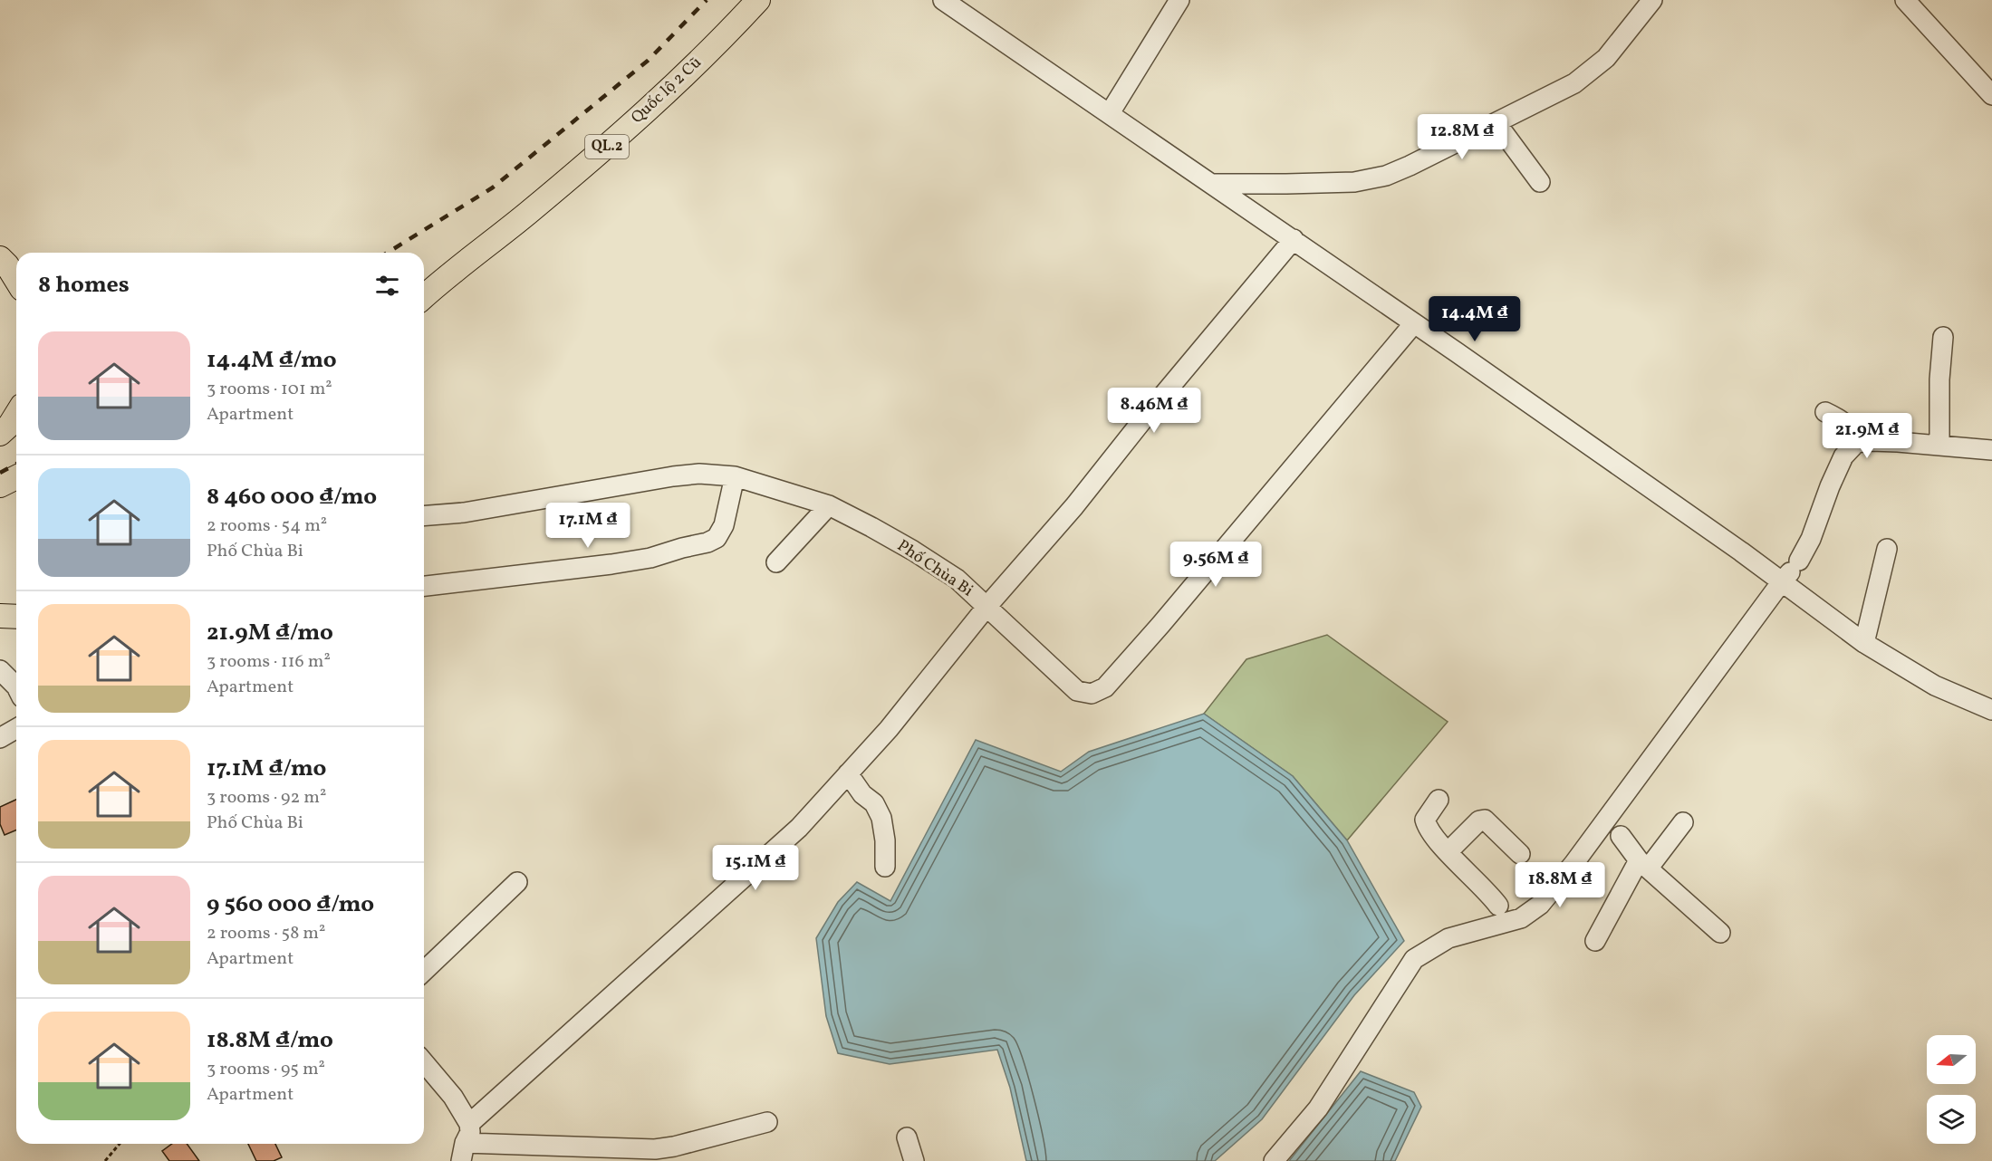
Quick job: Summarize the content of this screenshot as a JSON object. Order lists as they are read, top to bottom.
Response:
{
  "streets": {
    "main road": ["Quốc lộ 2 Cũ", "QL.2"],
    "street": ["Phố Chùa Bi"]
  },
  "north": "left",
  "page": {
    "price": [
      "12.8M ₫",
      "14.4M ₫",
      "8.46M ₫",
      "21.9M ₫",
      "17.1M ₫",
      "9.56M ₫",
      "15.1M ₫",
      "18.8M ₫"
    ],
    "heading": "8 homes",
    "list": [
      {
        "name": "14.4M ₫/mo",
        "note": "3 rooms · 101 m² · Apartment"
      },
      {
        "name": "8 460 000 ₫/mo",
        "note": "2 rooms · 54 m² · Phố Chùa Bi"
      },
      {
        "name": "21.9M ₫/mo",
        "note": "3 rooms · 116 m² · Apartment"
      },
      {
        "name": "17.1M ₫/mo",
        "note": "3 rooms · 92 m² · Phố Chùa Bi"
      },
      {
        "name": "9 560 000 ₫/mo",
        "note": "2 rooms · 58 m² · Apartment"
      },
      {
        "name": "18.8M ₫/mo",
        "note": "3 rooms · 95 m² · Apartment"
      }
    ]
  }
}
